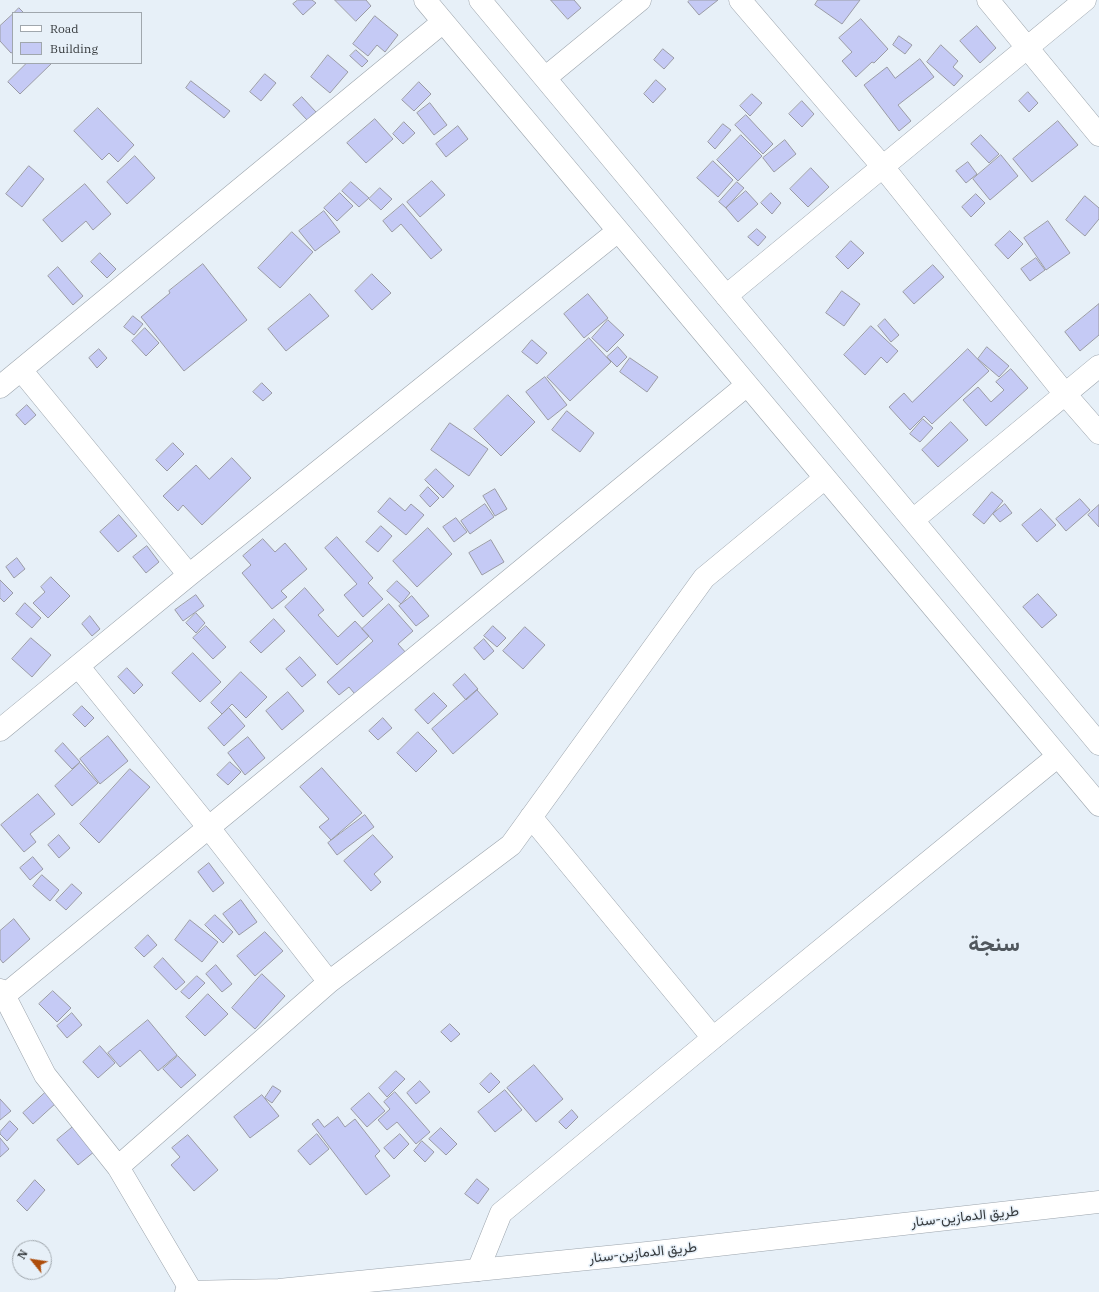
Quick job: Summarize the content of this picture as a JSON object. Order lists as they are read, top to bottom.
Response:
{
  "streets": {
    "main road": ["طريق الدمازين-سنار"]
  },
  "districts": ["سنجة"],
  "legend": ["Road", "Building"],
  "north": "top left"
}
